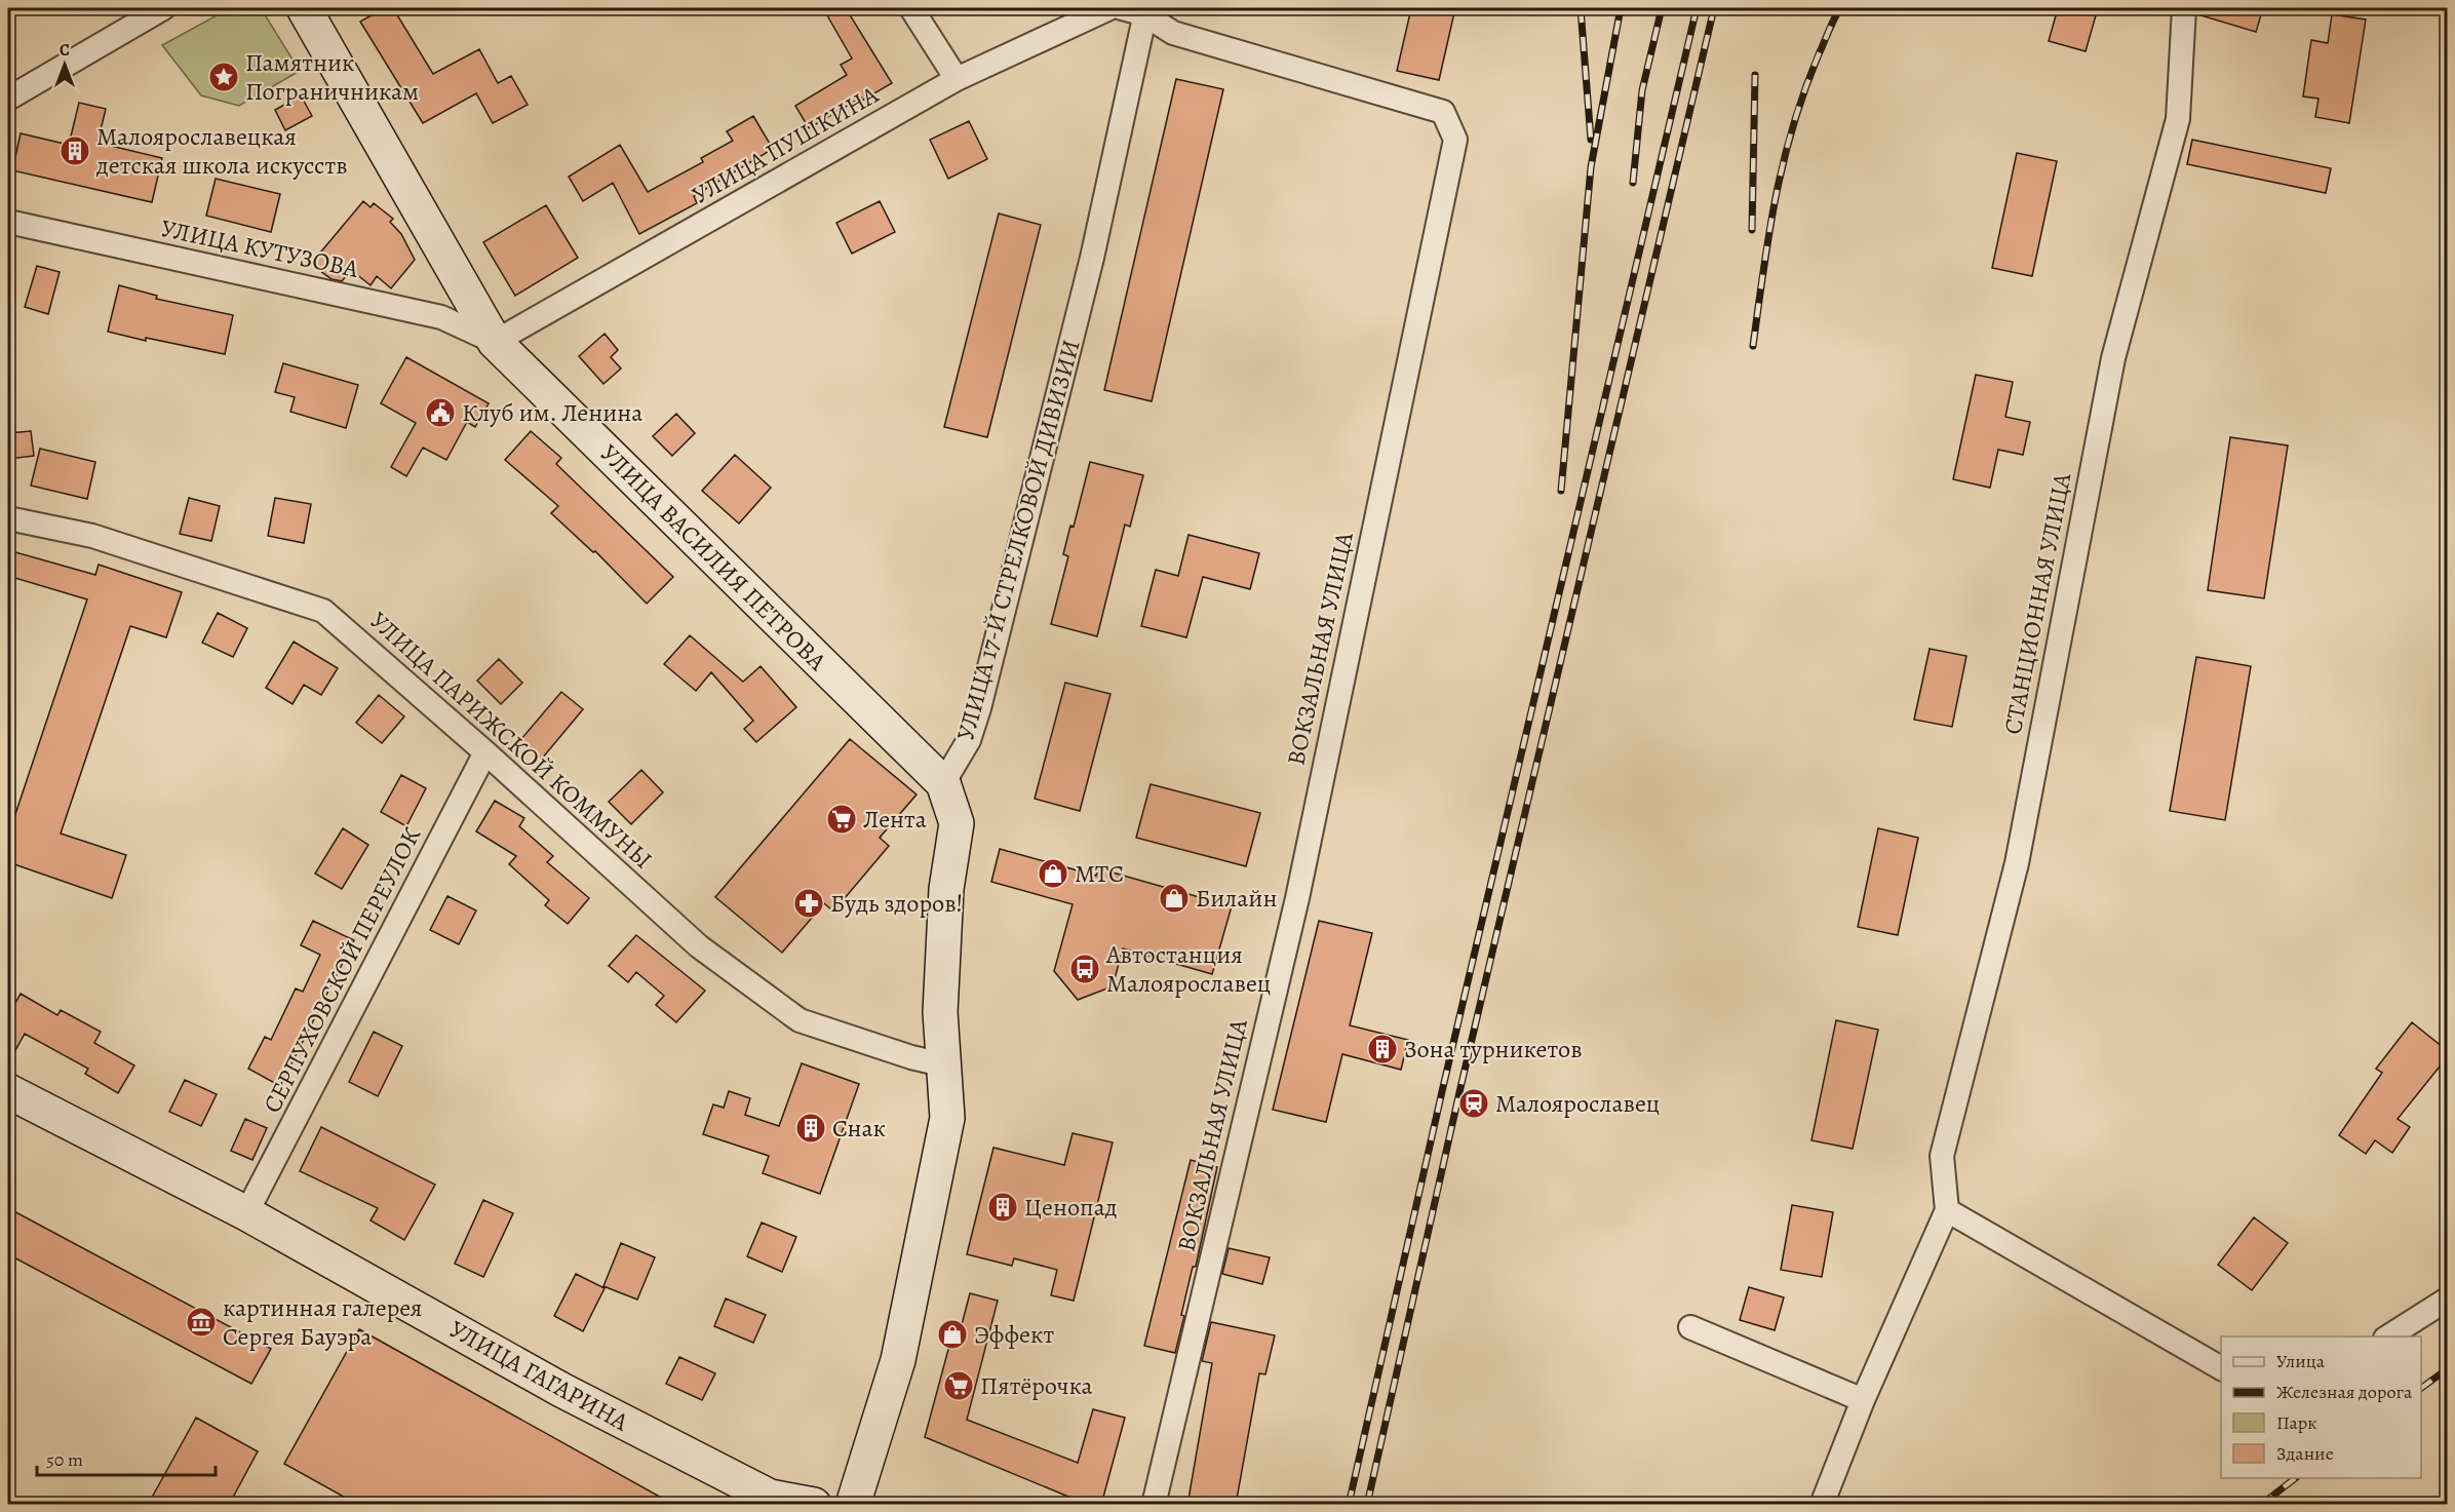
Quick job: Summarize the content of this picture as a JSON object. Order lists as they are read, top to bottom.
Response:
{
  "streets": {
    "main road": ["УЛИЦА ВАСИЛИЯ ПЕТРОВА", "УЛИЦА ГАГАРИНА"],
    "street": [
      "УЛИЦА ПУШКИНА",
      "УЛИЦА КУТУЗОВА",
      "УЛИЦА 17-Й СТРЕЛКОВОЙ ДИВИЗИИ",
      "СТАНЦИОННАЯ УЛИЦА",
      "ВОКЗАЛЬНАЯ УЛИЦА",
      "УЛИЦА ПАРИЖСКОЙ КОММУНЫ",
      "СЕРПУХОВСКОЙ ПЕРЕУЛОК"
    ]
  },
  "crossings": [
    ["УЛИЦА ПУШКИНА", "УЛИЦА КУТУЗОВА"],
    ["УЛИЦА ПУШКИНА", "УЛИЦА ВАСИЛИЯ ПЕТРОВА"],
    ["УЛИЦА КУТУЗОВА", "УЛИЦА ВАСИЛИЯ ПЕТРОВА"],
    ["УЛИЦА 17-Й СТРЕЛКОВОЙ ДИВИЗИИ", "УЛИЦА ВАСИЛИЯ ПЕТРОВА"],
    ["УЛИЦА 17-Й СТРЕЛКОВОЙ ДИВИЗИИ", "ВОКЗАЛЬНАЯ УЛИЦА"],
    ["УЛИЦА ПАРИЖСКОЙ КОММУНЫ", "СЕРПУХОВСКОЙ ПЕРЕУЛОК"],
    ["СЕРПУХОВСКОЙ ПЕРЕУЛОК", "УЛИЦА ГАГАРИНА"]
  ],
  "places": {
    "place": ["Памятник Пограничникам"],
    "building": [
      "Малоярославецкая детская школа искусств",
      "Зона турникетов",
      "Снак",
      "Ценопад"
    ],
    "public building": ["Клуб им. Ленина"],
    "supermarket": ["Лента", "Пятёрочка"],
    "shop": ["МТС", "Билайн", "Эффект"],
    "pharmacy": ["Будь здоров!"],
    "bus stop": ["Автостанция Малоярославец"],
    "station": ["Малоярославец"],
    "museum": ["картинная галерея Сергея Бауэра"]
  },
  "legend": [
    "Улица",
    "Железная дорога",
    "Парк",
    "Здание"
  ],
  "scale_bar": "50 m",
  "north": "top"
}
